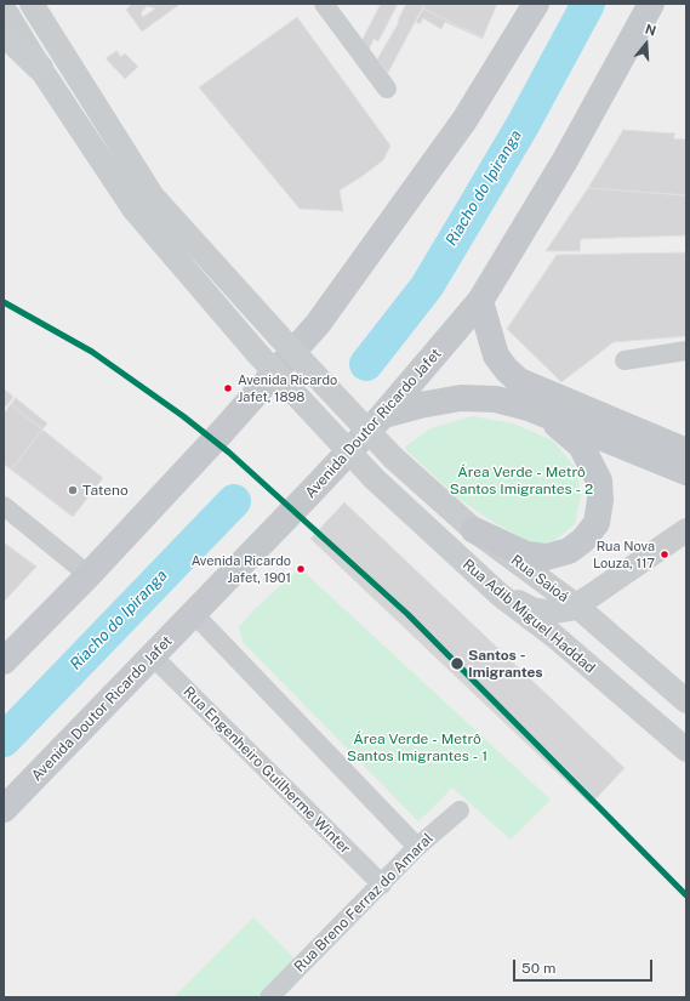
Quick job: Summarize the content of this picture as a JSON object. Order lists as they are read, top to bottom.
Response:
{
  "streets": {
    "main road": ["Avenida Doutor Ricardo Jafet"],
    "street": [
      "Rua Saioá",
      "Rua Adib Miguel Haddad",
      "Rua Engenheiro Guilherme Winter",
      "Rua Breno Ferraz do Amaral"
    ]
  },
  "crossings": [
    ["Avenida Doutor Ricardo Jafet", "Rua Engenheiro Guilherme Winter"],
    ["Rua Engenheiro Guilherme Winter", "Rua Breno Ferraz do Amaral"]
  ],
  "water": ["Riacho do Ipiranga"],
  "parks": ["Área Verde - Metrô Santos Imigrantes - 2", "Área Verde - Metrô Santos Imigrantes - 1"],
  "places": [
    "Avenida Ricardo Jafet, 1898",
    "Tateno",
    "Rua Nova Louza, 117",
    "Avenida Ricardo Jafet, 1901",
    "Santos - Imigrantes"
  ],
  "scale_bar": "50 m",
  "north": "top"
}
